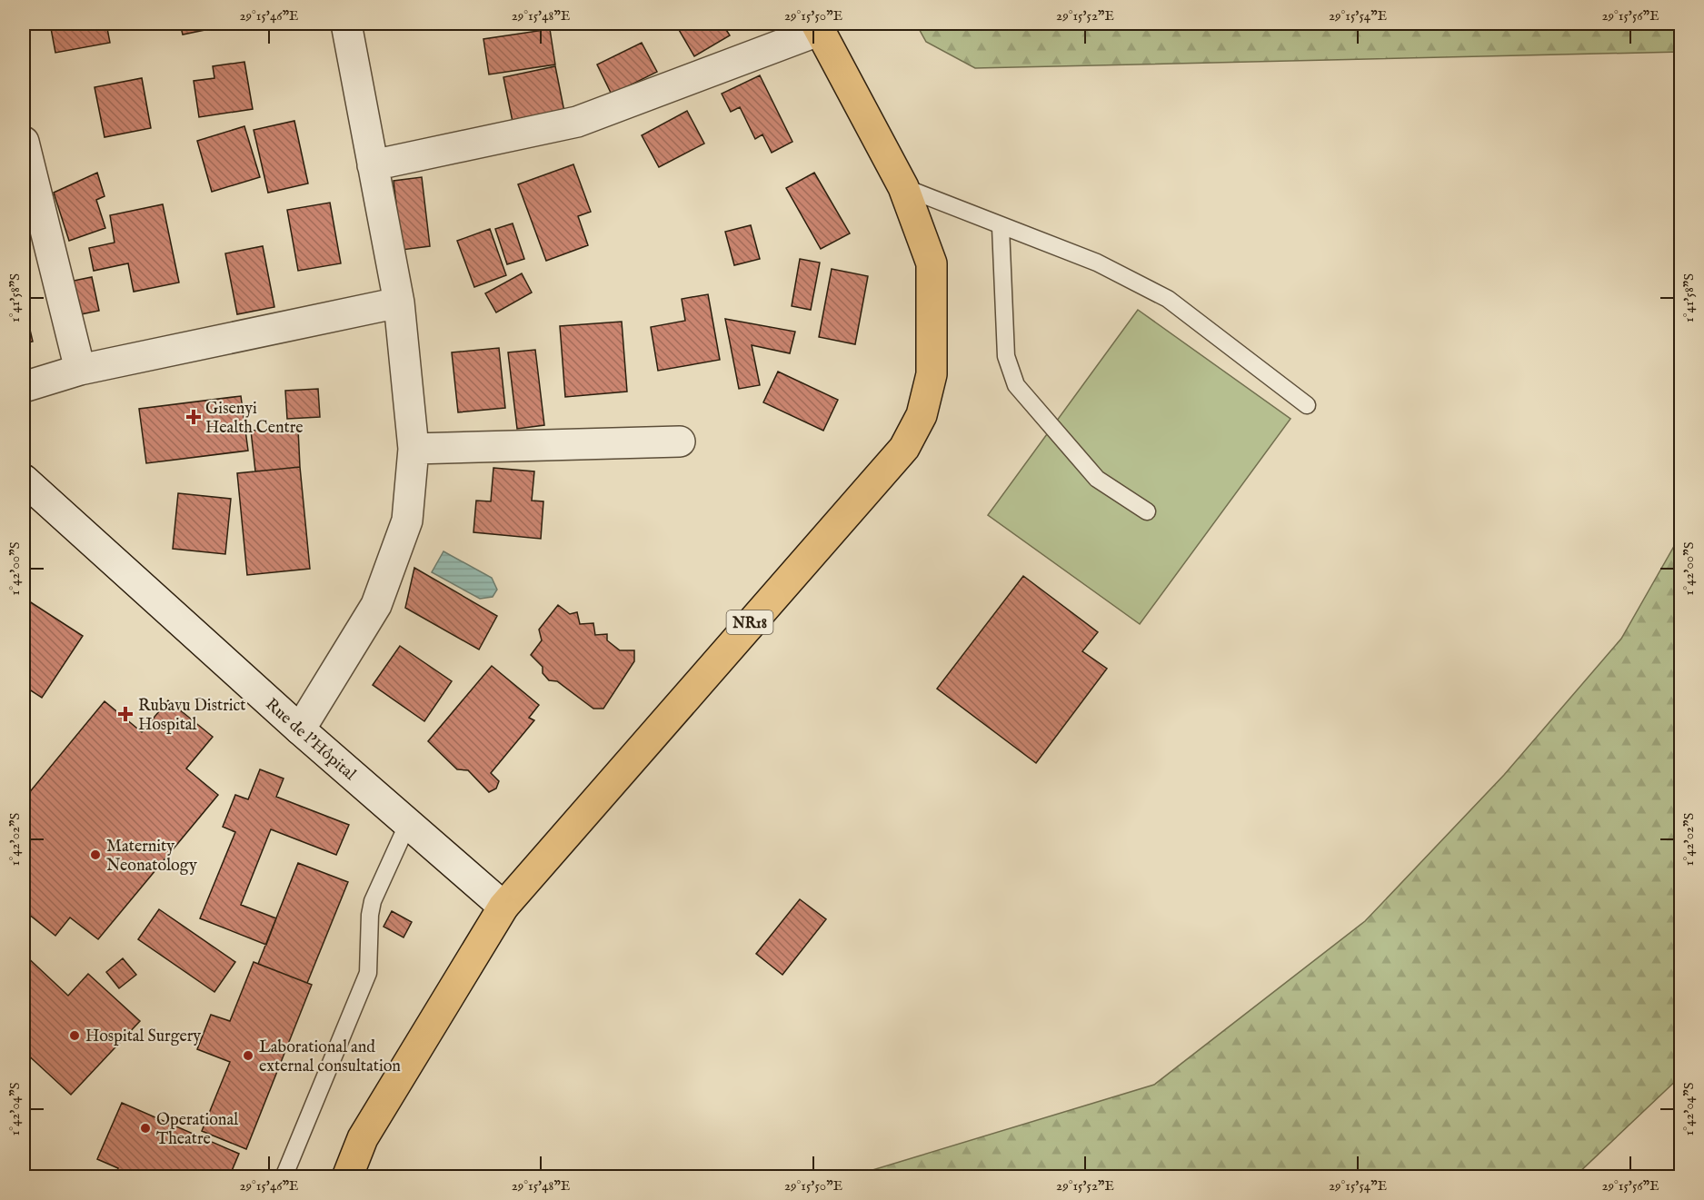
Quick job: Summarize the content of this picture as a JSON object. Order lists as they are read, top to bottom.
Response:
{
  "streets": {
    "main road": ["NR18"],
    "street": ["Rue de l'Hôpital"]
  },
  "crossings": [
    ["NR18", "Rue de l'Hôpital"]
  ],
  "places": {
    "health": ["Gisenyi Health Centre", "Rubavu District Hospital"],
    "other": [
      "Maternity Neonatology",
      "Hospital Surgery",
      "Laborational and external consultation",
      "Operational Theatre"
    ]
  },
  "coordinates": [
    "29°15'46\"E",
    "29°15'48\"E",
    "29°15'50\"E",
    "29°15'52\"E",
    "29°15'54\"E",
    "29°15'56\"E",
    "1°41'58\"S",
    "1°42'00\"S",
    "1°42'02\"S",
    "1°42'04\"S"
  ]
}
